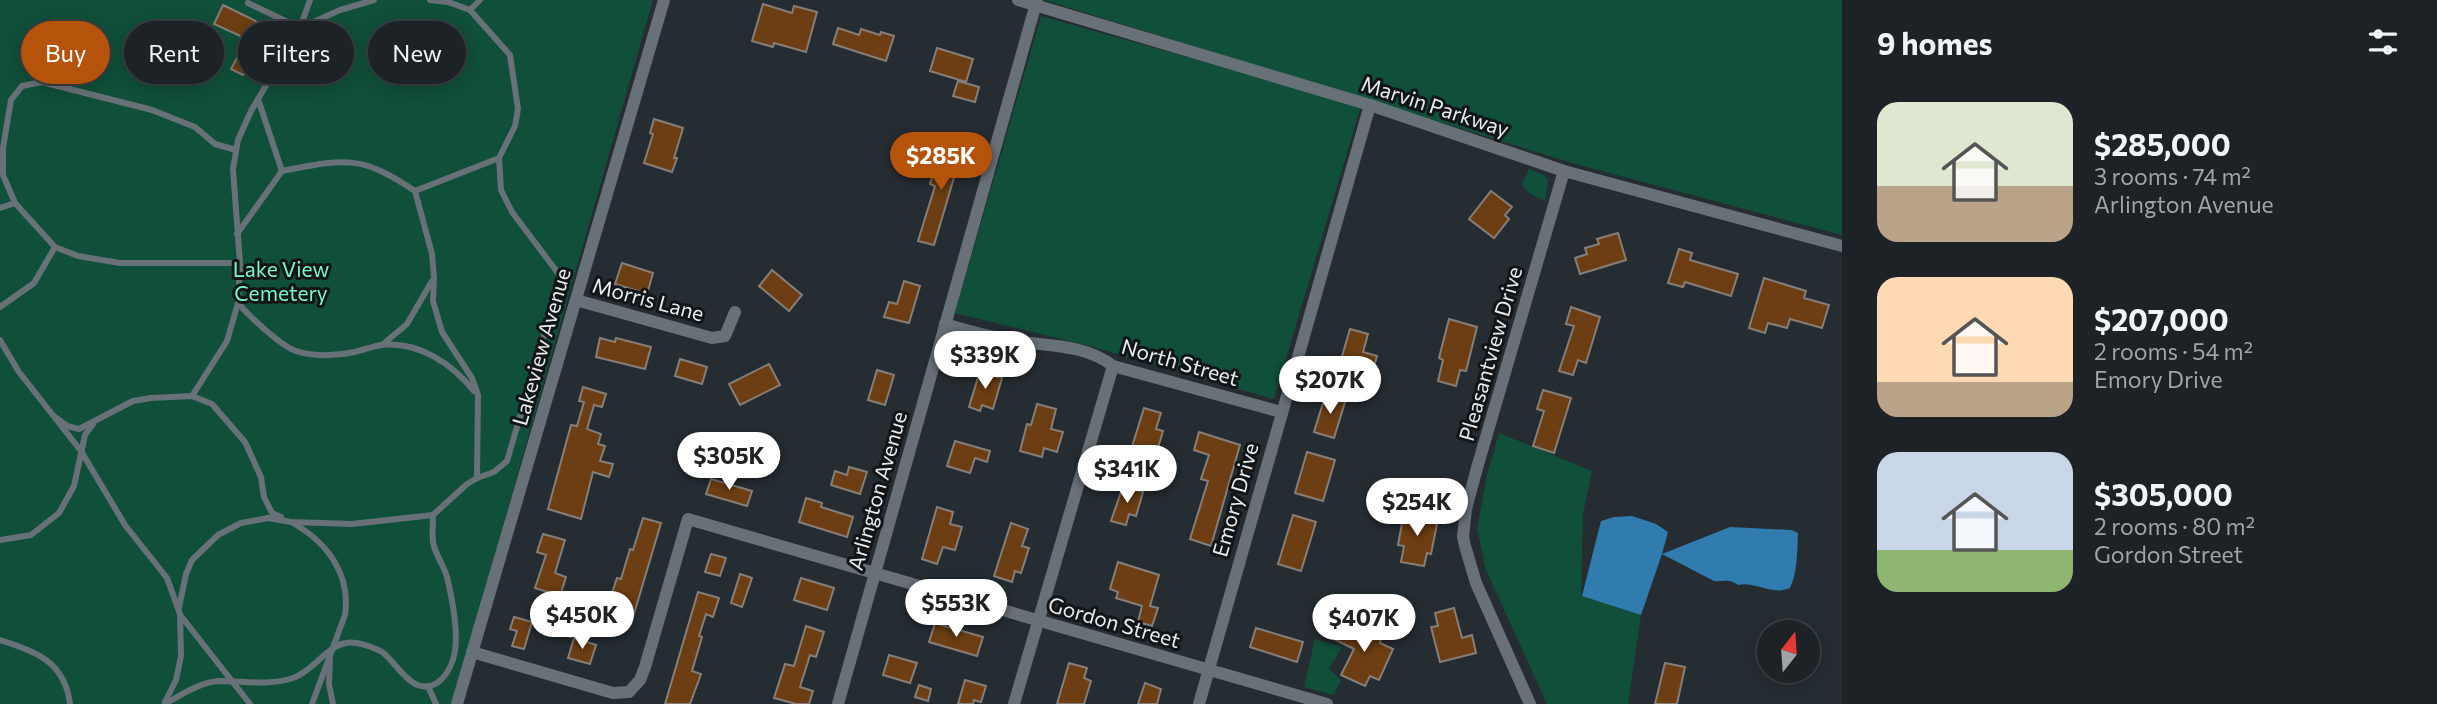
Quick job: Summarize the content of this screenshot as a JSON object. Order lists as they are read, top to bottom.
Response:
{
  "streets": {
    "street": [
      "Marvin Parkway",
      "Morris Lane",
      "Lakeview Avenue",
      "Pleasantview Drive",
      "North Street",
      "Arlington Avenue",
      "Emory Drive",
      "Gordon Street"
    ]
  },
  "crossings": [
    ["Marvin Parkway", "Pleasantview Drive"],
    ["Marvin Parkway", "Arlington Avenue"],
    ["Marvin Parkway", "Emory Drive"],
    ["Morris Lane", "Lakeview Avenue"],
    ["Lakeview Avenue", "Gordon Street"],
    ["North Street", "Arlington Avenue"],
    ["North Street", "Emory Drive"],
    ["Arlington Avenue", "Gordon Street"],
    ["Emory Drive", "Gordon Street"]
  ],
  "parks": ["Lake View Cemetery"],
  "north": "top",
  "page": {
    "heading": "9 homes",
    "chip": [
      "Buy",
      "Rent",
      "Filters",
      "New"
    ],
    "list": [
      {
        "name": "$285,000",
        "note": "3 rooms · 74 m² · Arlington Avenue"
      },
      {
        "name": "$207,000",
        "note": "2 rooms · 54 m² · Emory Drive"
      },
      {
        "name": "$305,000",
        "note": "2 rooms · 80 m² · Gordon Street"
      }
    ],
    "price": [
      "$285K",
      "$339K",
      "$207K",
      "$305K",
      "$341K",
      "$254K",
      "$553K",
      "$450K",
      "$407K"
    ]
  }
}
